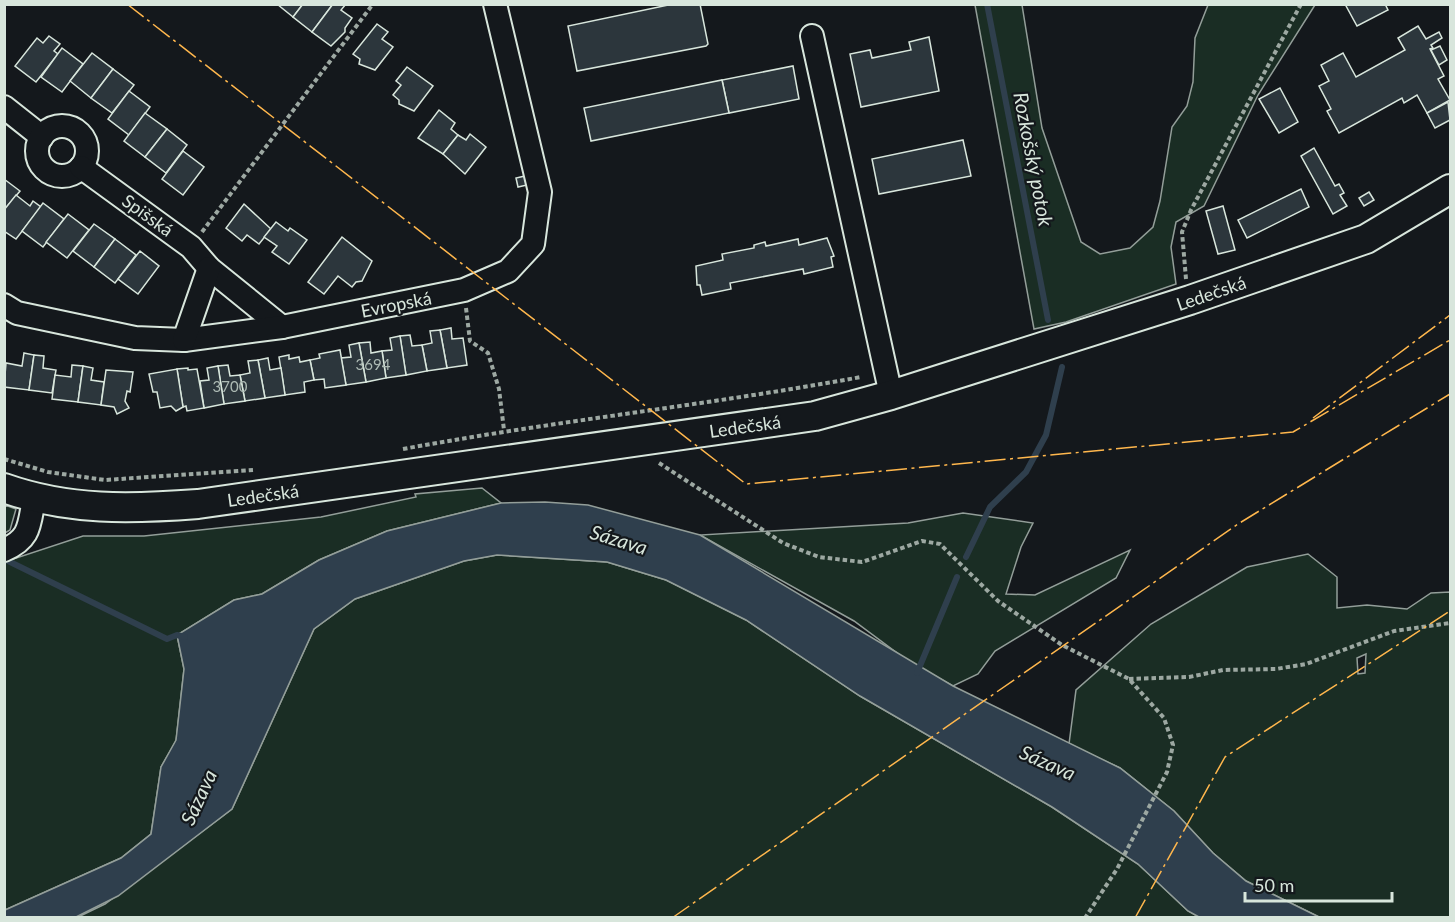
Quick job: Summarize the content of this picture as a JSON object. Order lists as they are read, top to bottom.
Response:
{
  "streets": {
    "main road": ["Ledečská"],
    "street": ["Spišská", "Evropská"]
  },
  "crossings": [
    ["Spišská", "Evropská"]
  ],
  "water": ["Rozkošský potok", "Sázava"],
  "house_numbers": ["3694", "3700"],
  "scale_bar": "50 m"
}
